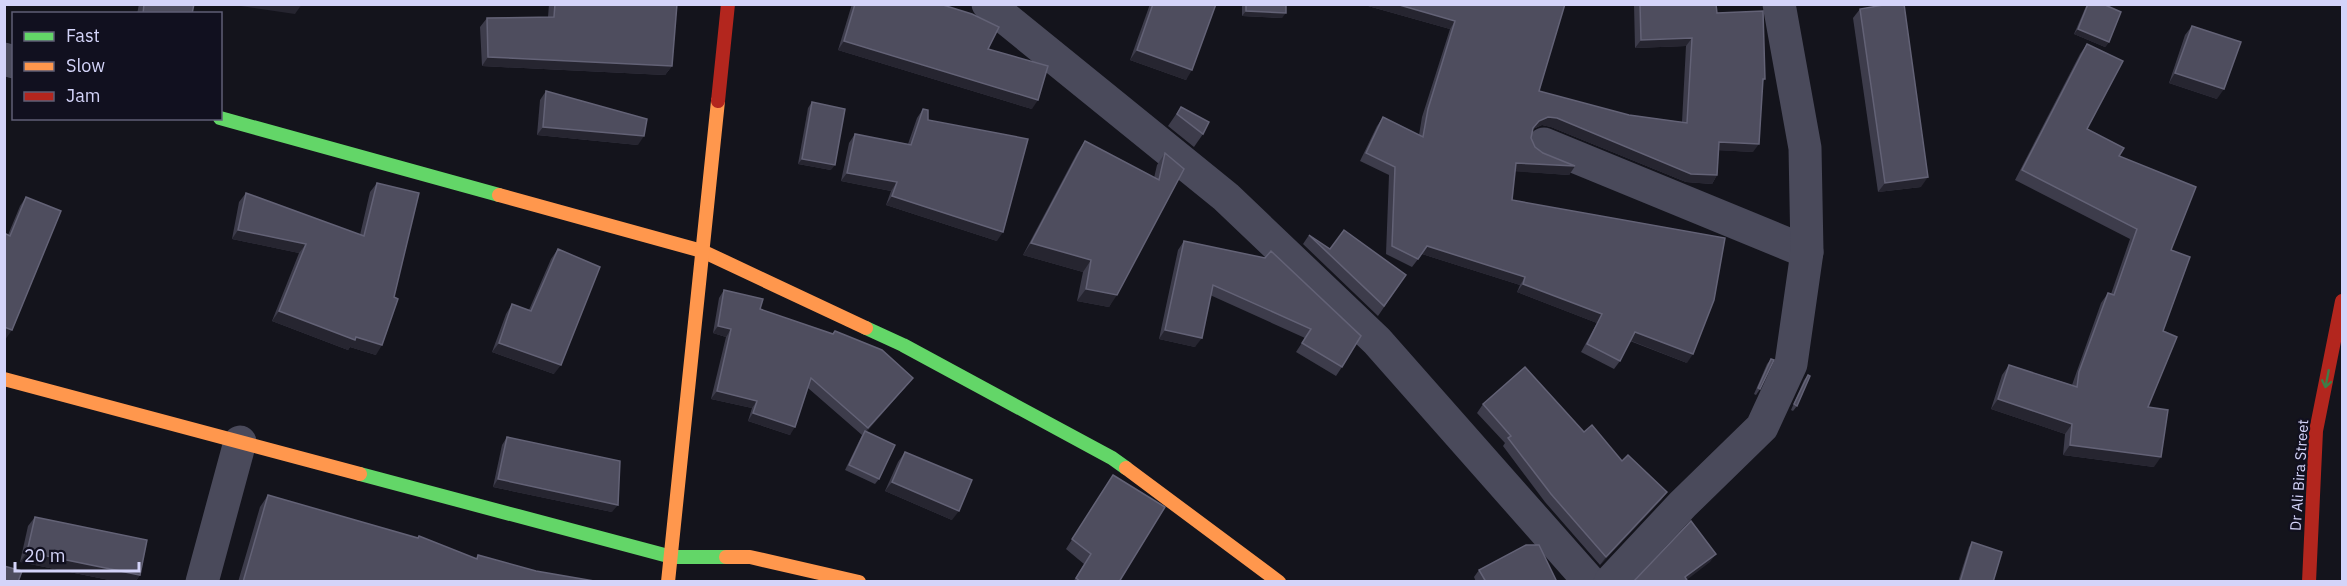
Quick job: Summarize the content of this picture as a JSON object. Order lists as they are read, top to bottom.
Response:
{
  "streets": {
    "street": ["Dr Ali Bira Street"]
  },
  "one_way": ["Dr Ali Bira Street"],
  "legend": ["Fast", "Slow", "Jam"],
  "scale_bar": "20 m"
}
